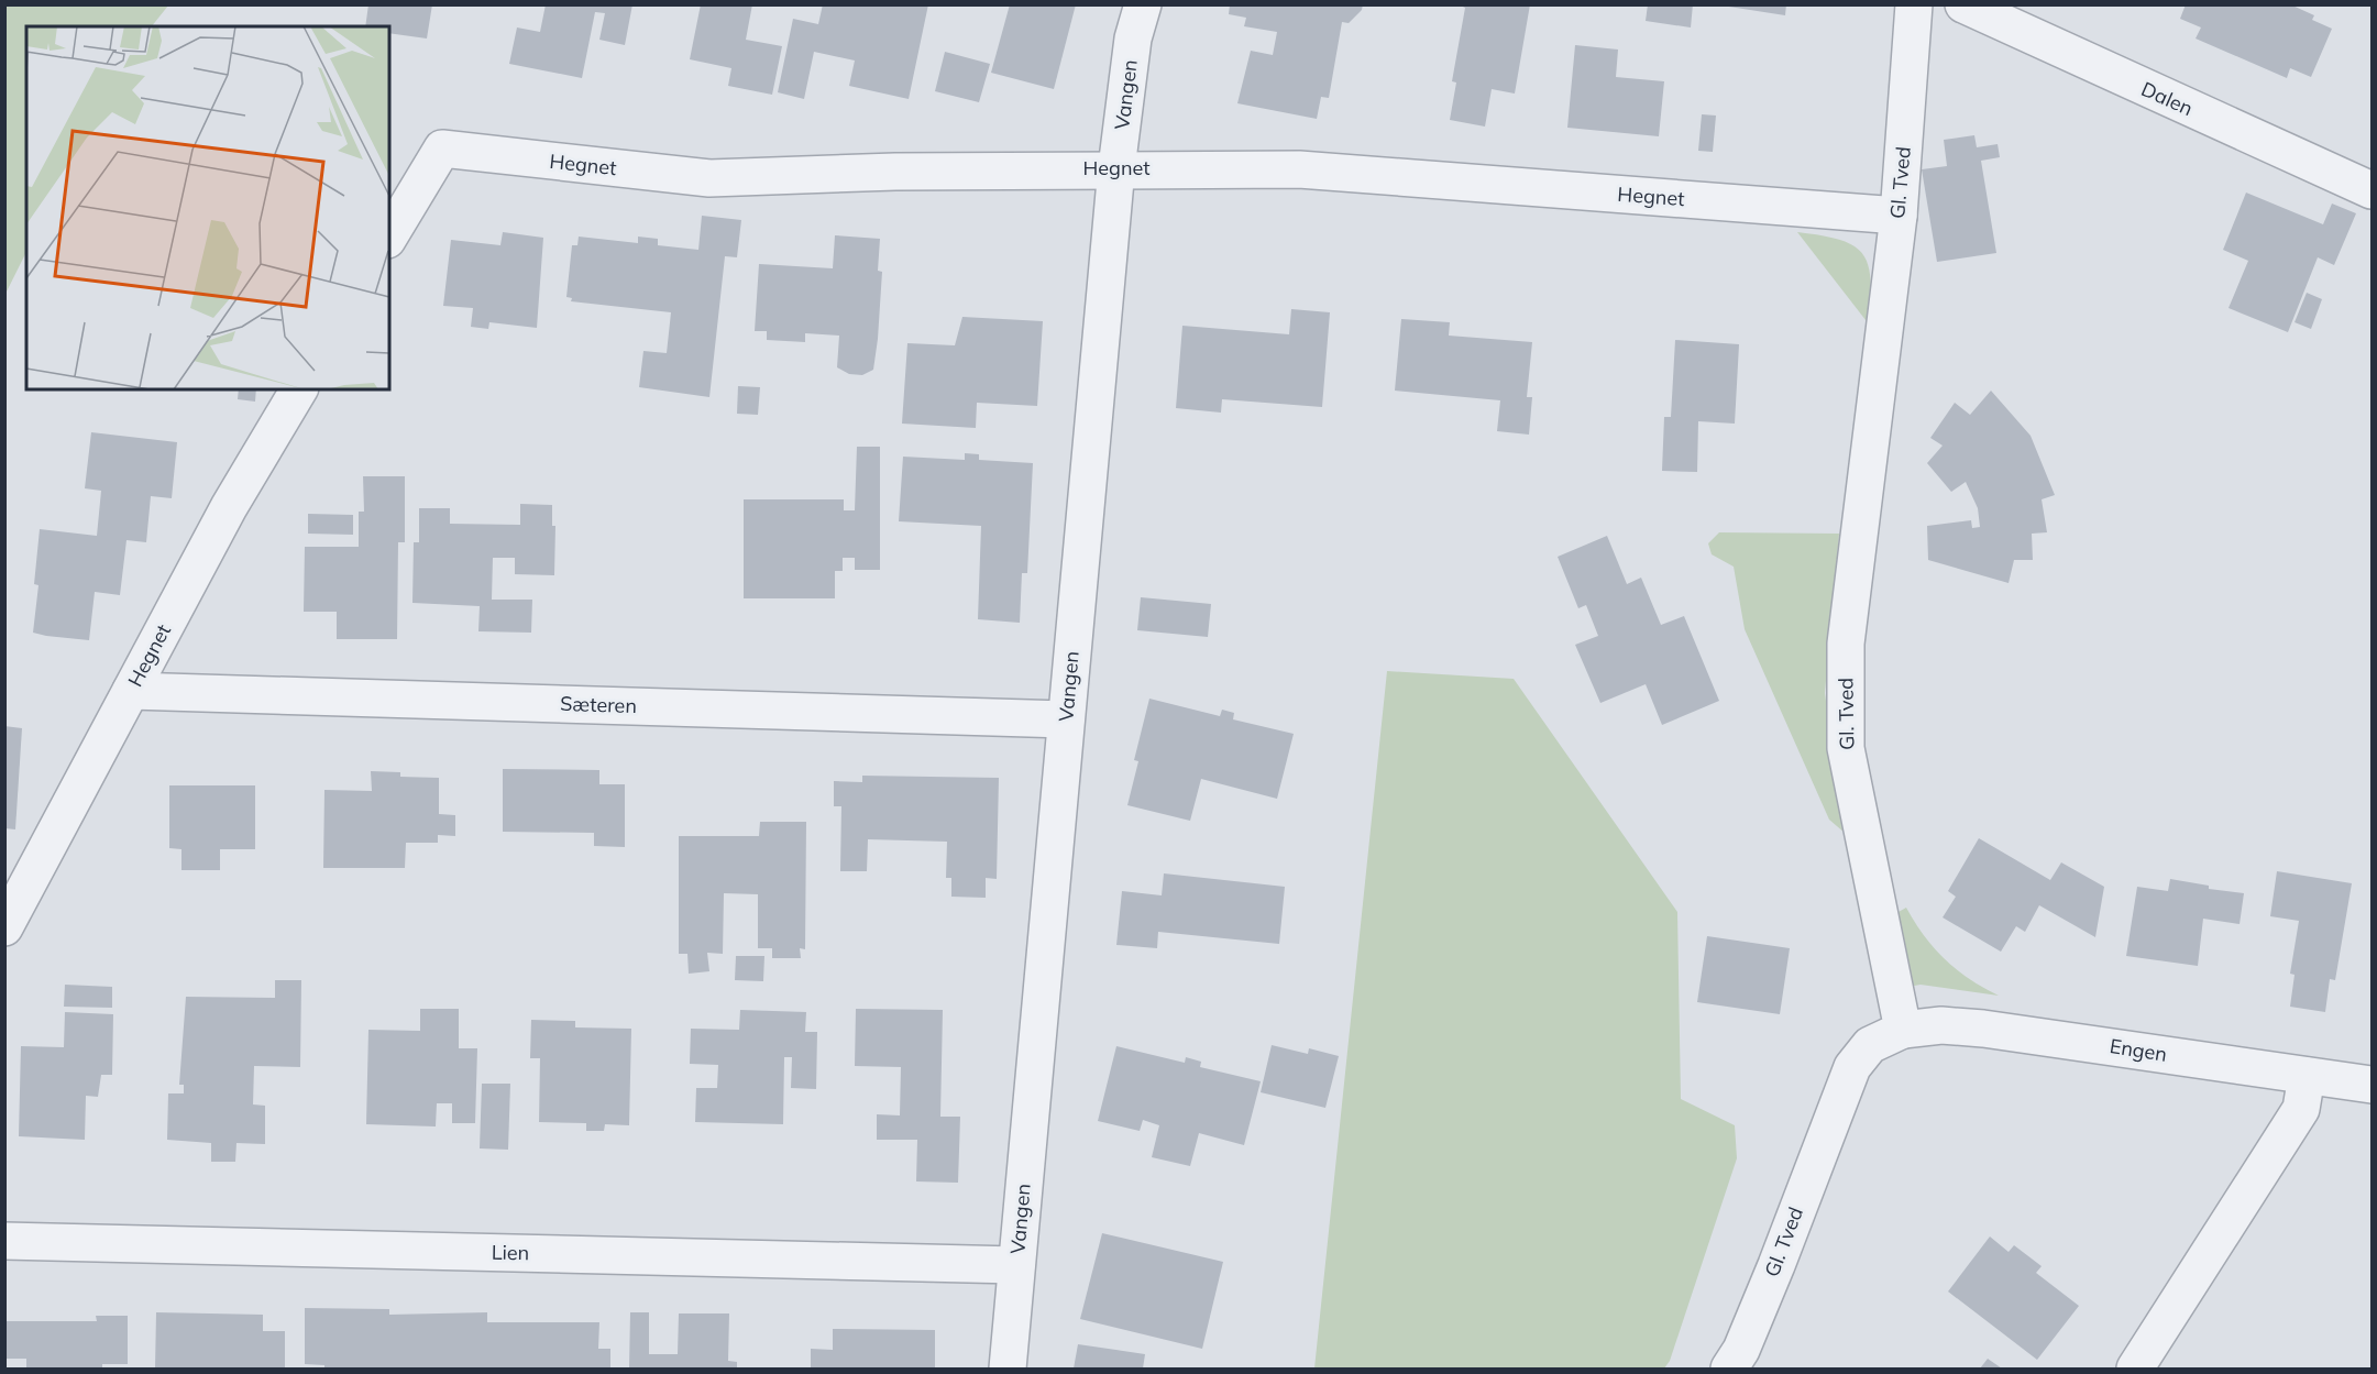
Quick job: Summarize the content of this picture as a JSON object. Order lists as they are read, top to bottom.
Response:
{
  "streets": {
    "street": [
      "Vangen",
      "Dalen",
      "Hegnet",
      "Gl. Tved",
      "Sæteren",
      "Engen",
      "Lien"
    ]
  },
  "crossings": [
    ["Vangen", "Hegnet"],
    ["Vangen", "Sæteren"],
    ["Vangen", "Lien"],
    ["Hegnet", "Gl. Tved"],
    ["Hegnet", "Sæteren"],
    ["Gl. Tved", "Engen"]
  ]
}
